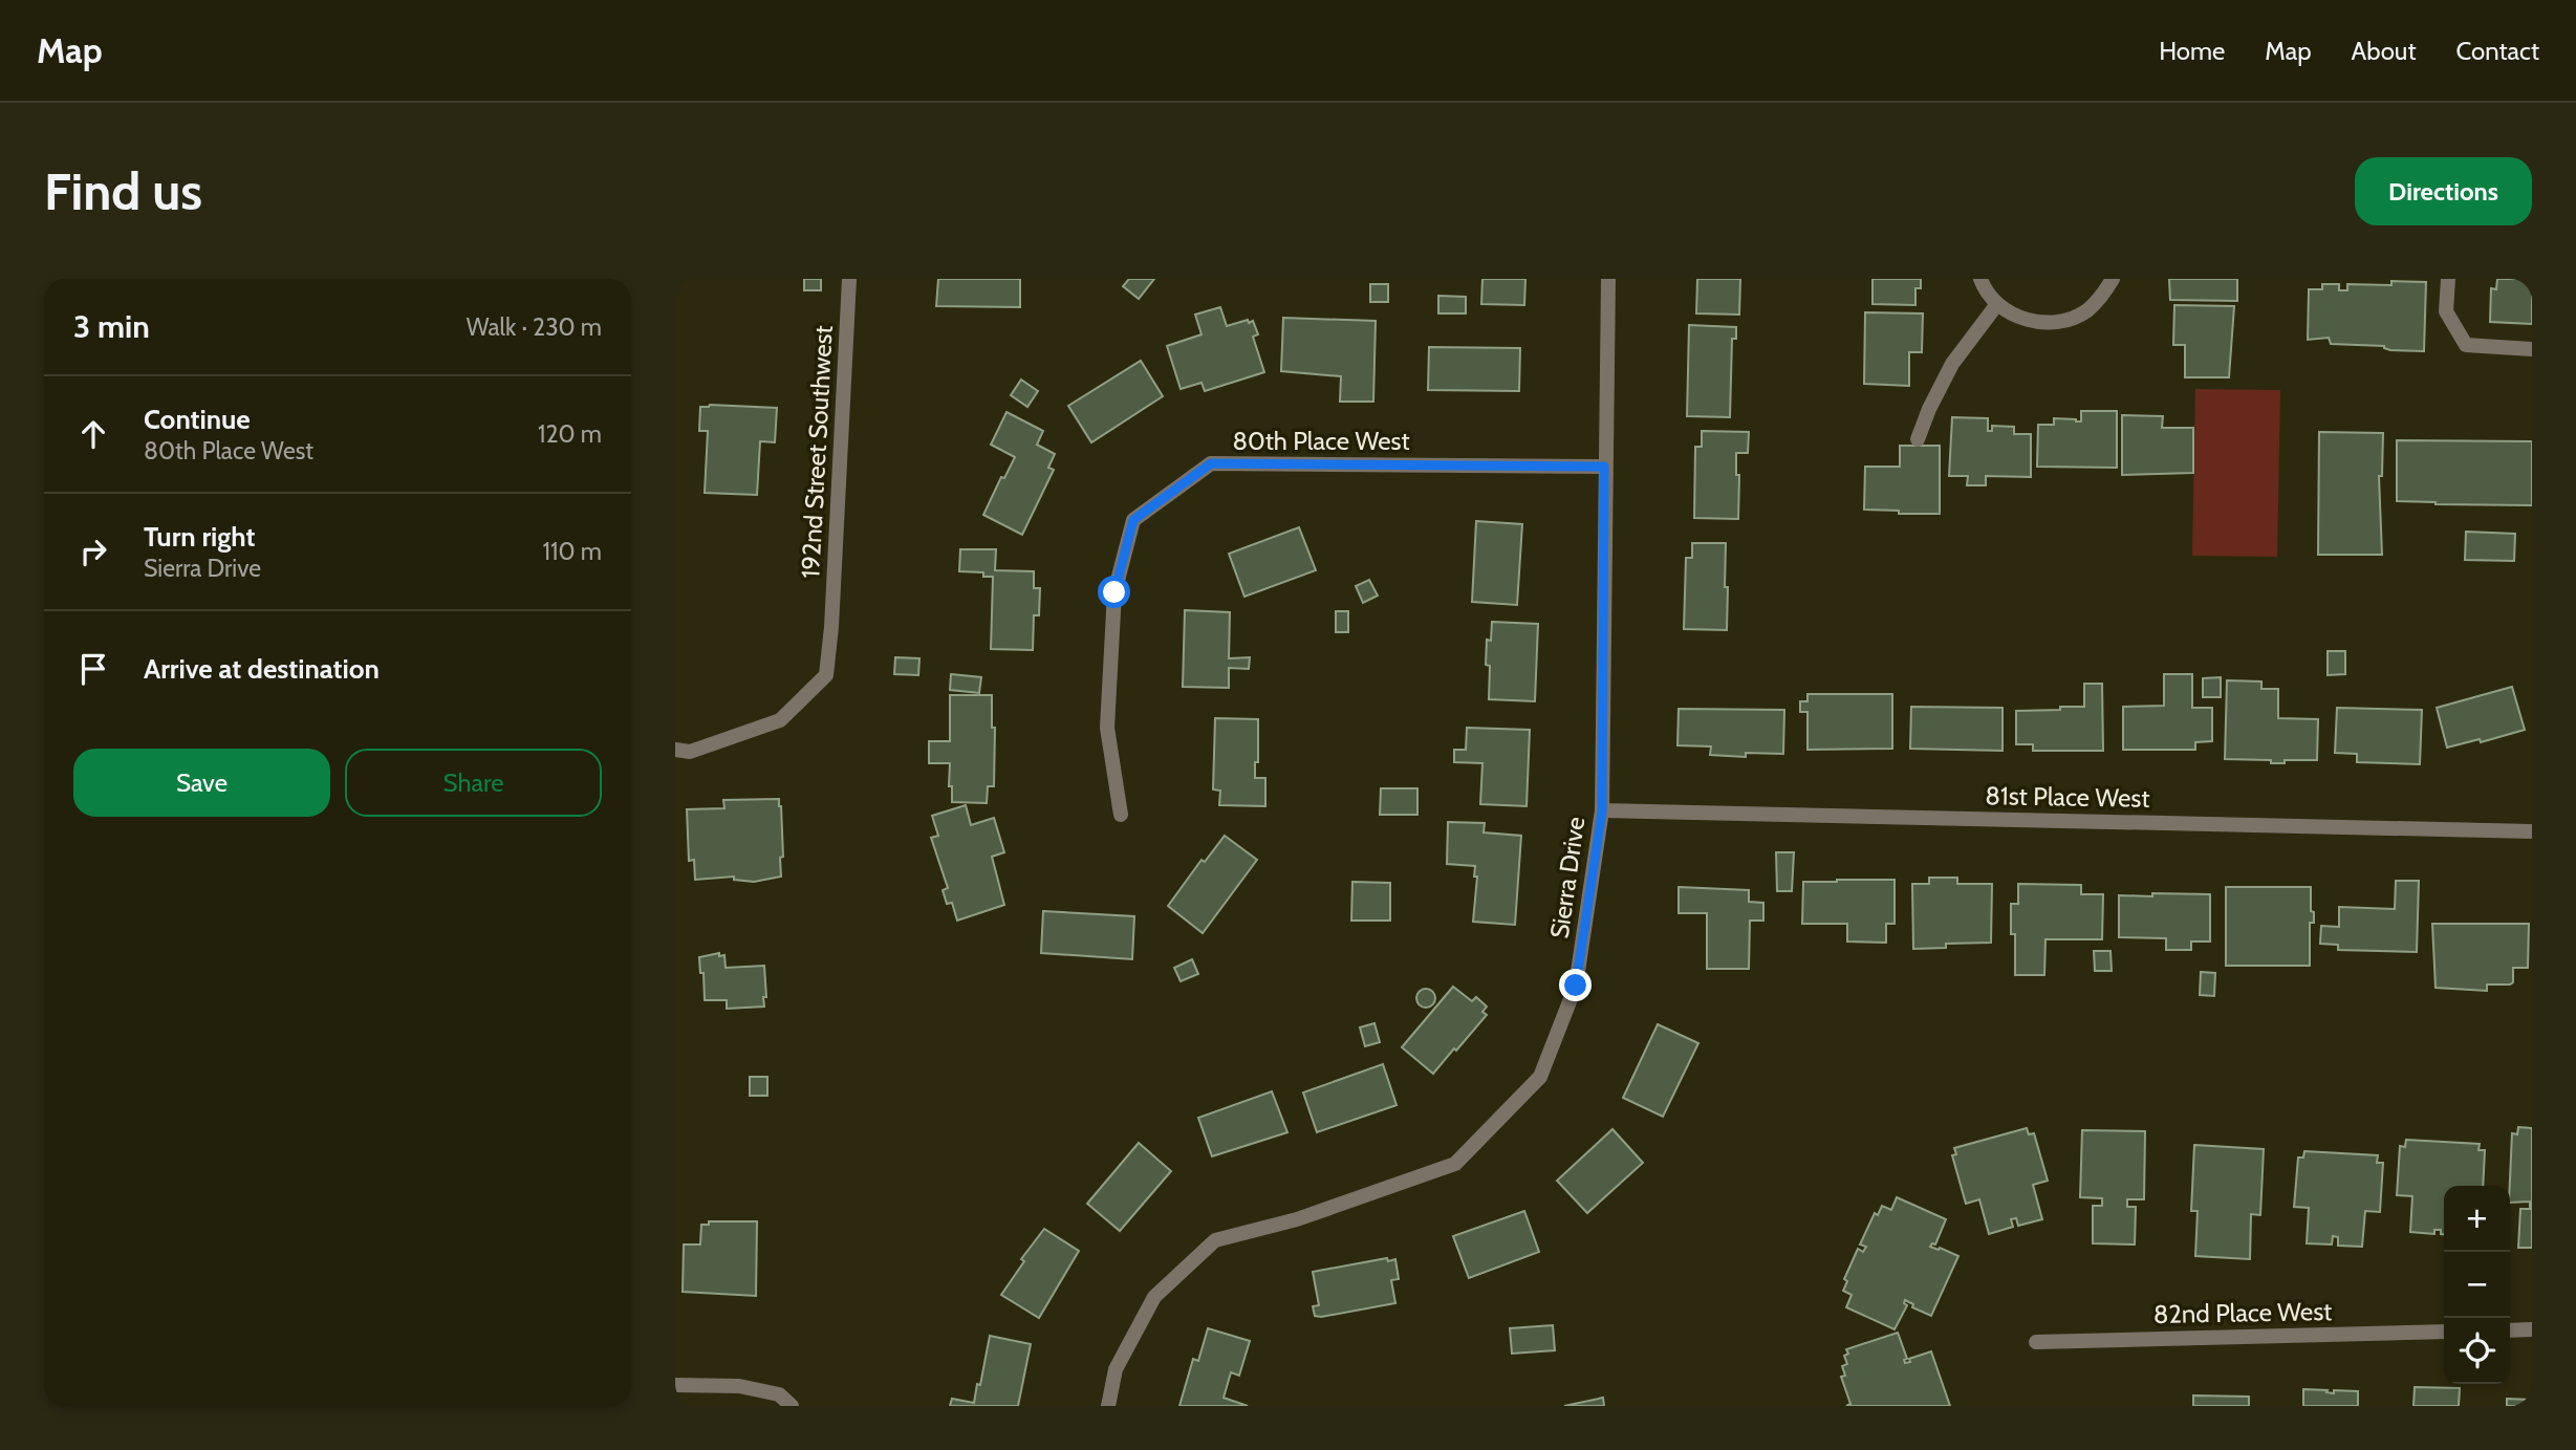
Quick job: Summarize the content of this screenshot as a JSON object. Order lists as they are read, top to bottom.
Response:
{
  "streets": {
    "street": [
      "80th Place West",
      "192nd Street Southwest",
      "81st Place West",
      "Sierra Drive",
      "82nd Place West"
    ]
  },
  "crossings": [
    ["80th Place West", "Sierra Drive"],
    ["81st Place West", "Sierra Drive"]
  ],
  "page": {
    "header": "Map",
    "nav": [
      "Home",
      "Map",
      "About",
      "Contact"
    ],
    "buttons": [
      "Directions",
      ["Save", "Share"]
    ],
    "title": "Find us",
    "heading": ["3 min", "Walk · 230 m"],
    "list": [
      ["Continue", "80th Place West", "120 m"],
      ["Turn right", "Sierra Drive", "110 m"],
      "Arrive at destination"
    ],
    "map_buttons": ["+", "−"]
  }
}
